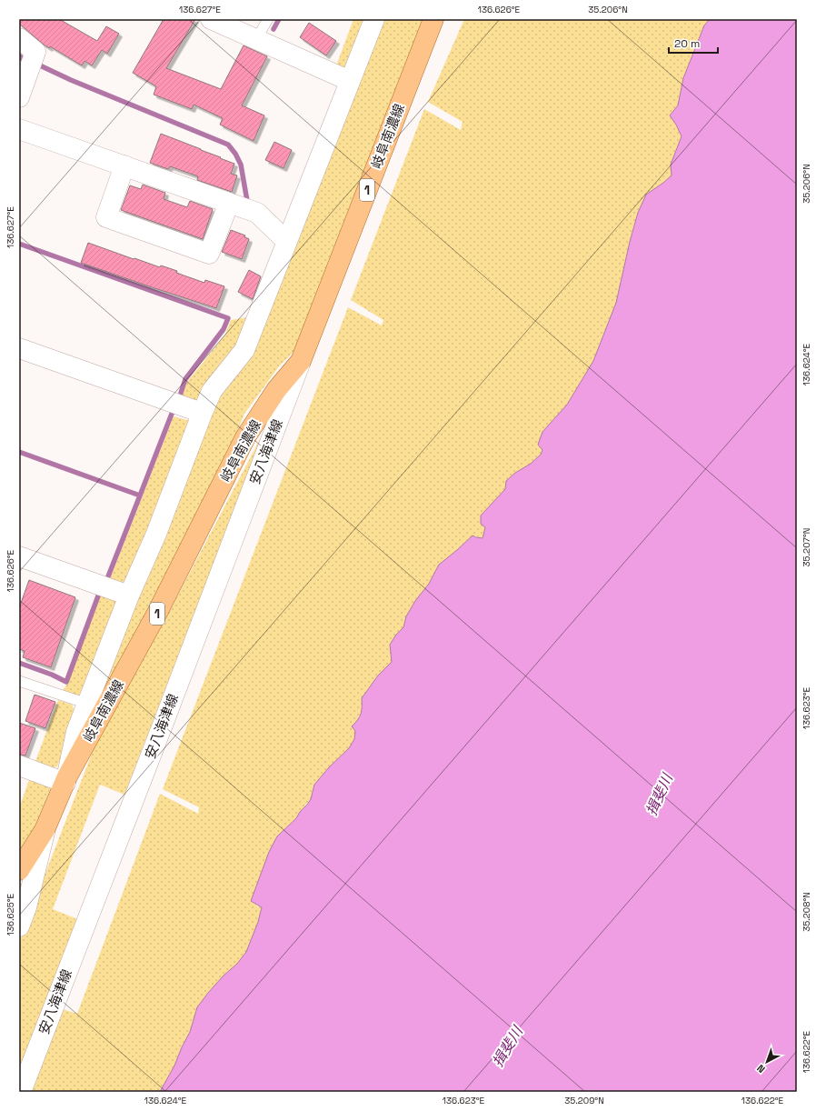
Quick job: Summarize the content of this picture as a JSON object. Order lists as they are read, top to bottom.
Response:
{
  "streets": {
    "main road": ["岐阜南濃線", "1"],
    "street": ["安八海津線"]
  },
  "crossings": [
    ["岐阜南濃線", "安八海津線"]
  ],
  "water": ["揖斐川"],
  "scale_bar": "20 m",
  "north": "bottom left",
  "coordinates": [
    "136.627°E",
    "136.626°E",
    "35.206°N",
    "136.624°E",
    "35.207°N",
    "136.623°E",
    "35.208°N",
    "136.625°E",
    "136.622°E",
    "35.209°N"
  ]
}
